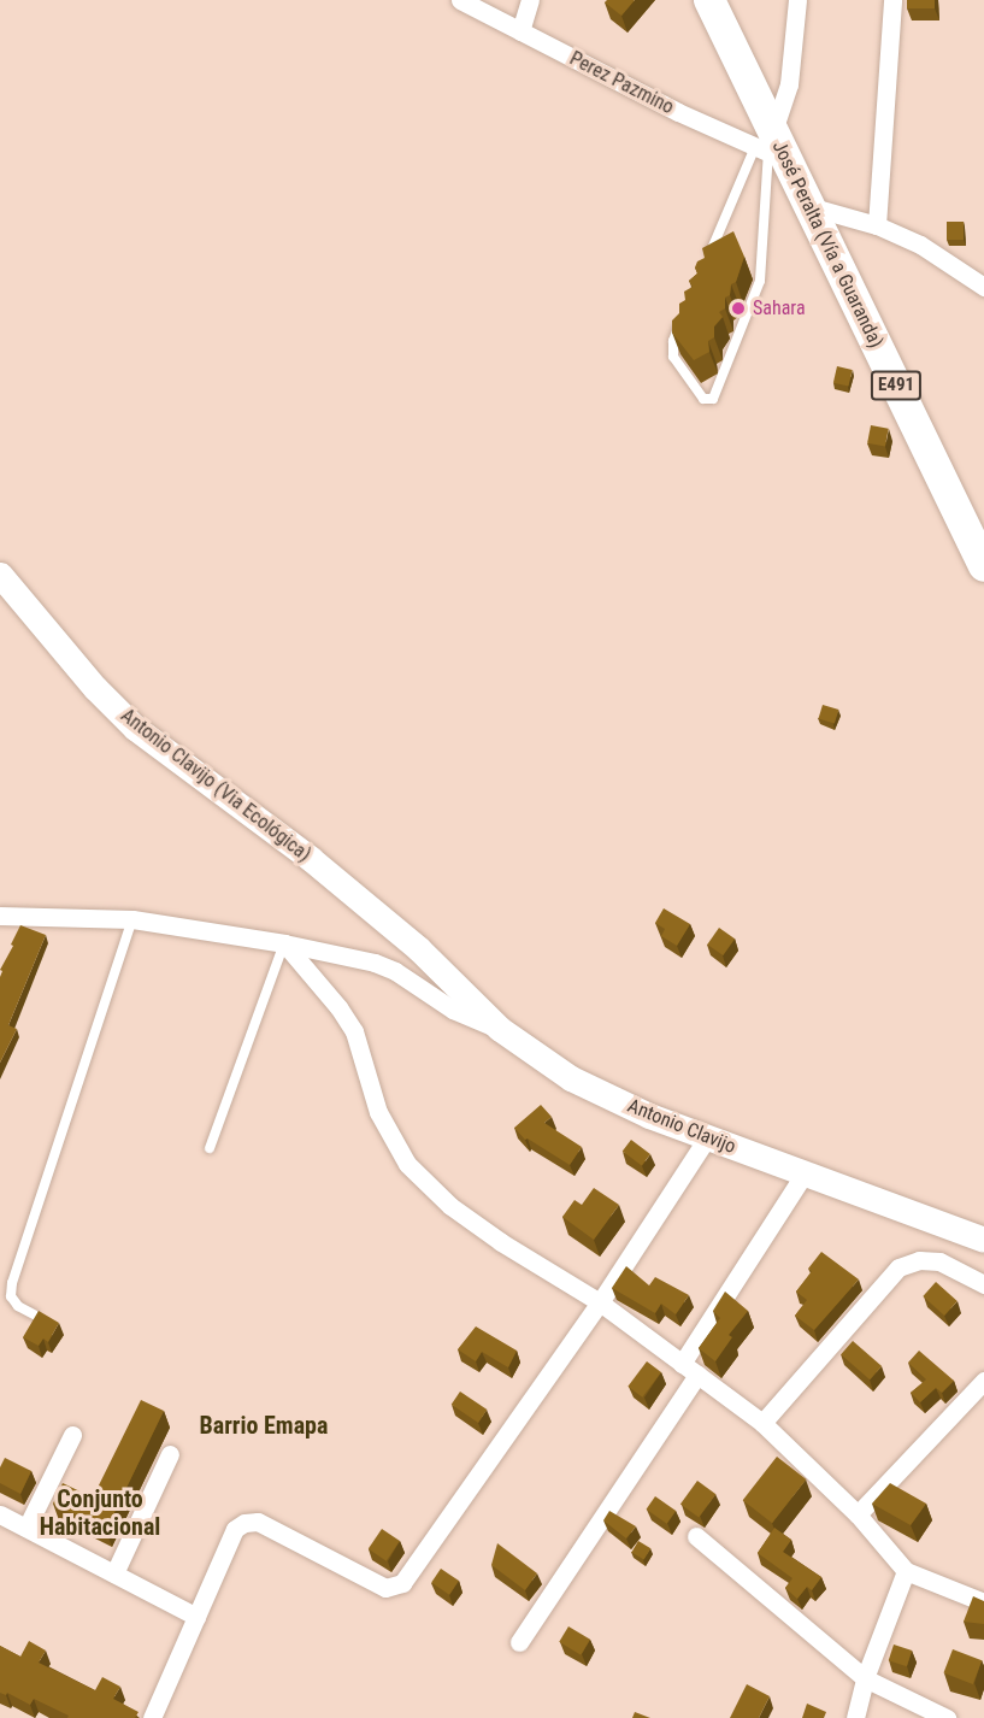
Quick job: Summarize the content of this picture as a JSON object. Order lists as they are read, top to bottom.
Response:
{
  "streets": {
    "highway": ["José Peralta (Vía a Guaranda)", "E491"],
    "main road": ["Antonio Clavijo (Via Ecológica)", "Antonio Clavijo"],
    "street": ["Perez Pazmino"]
  },
  "crossings": [
    ["Perez Pazmino", "José Peralta (Vía a Guaranda)"],
    ["Antonio Clavijo (Via Ecológica)", "Antonio Clavijo"]
  ],
  "districts": ["Barrio Emapa", "Conjunto Habitacional"],
  "places": ["Sahara"]
}
